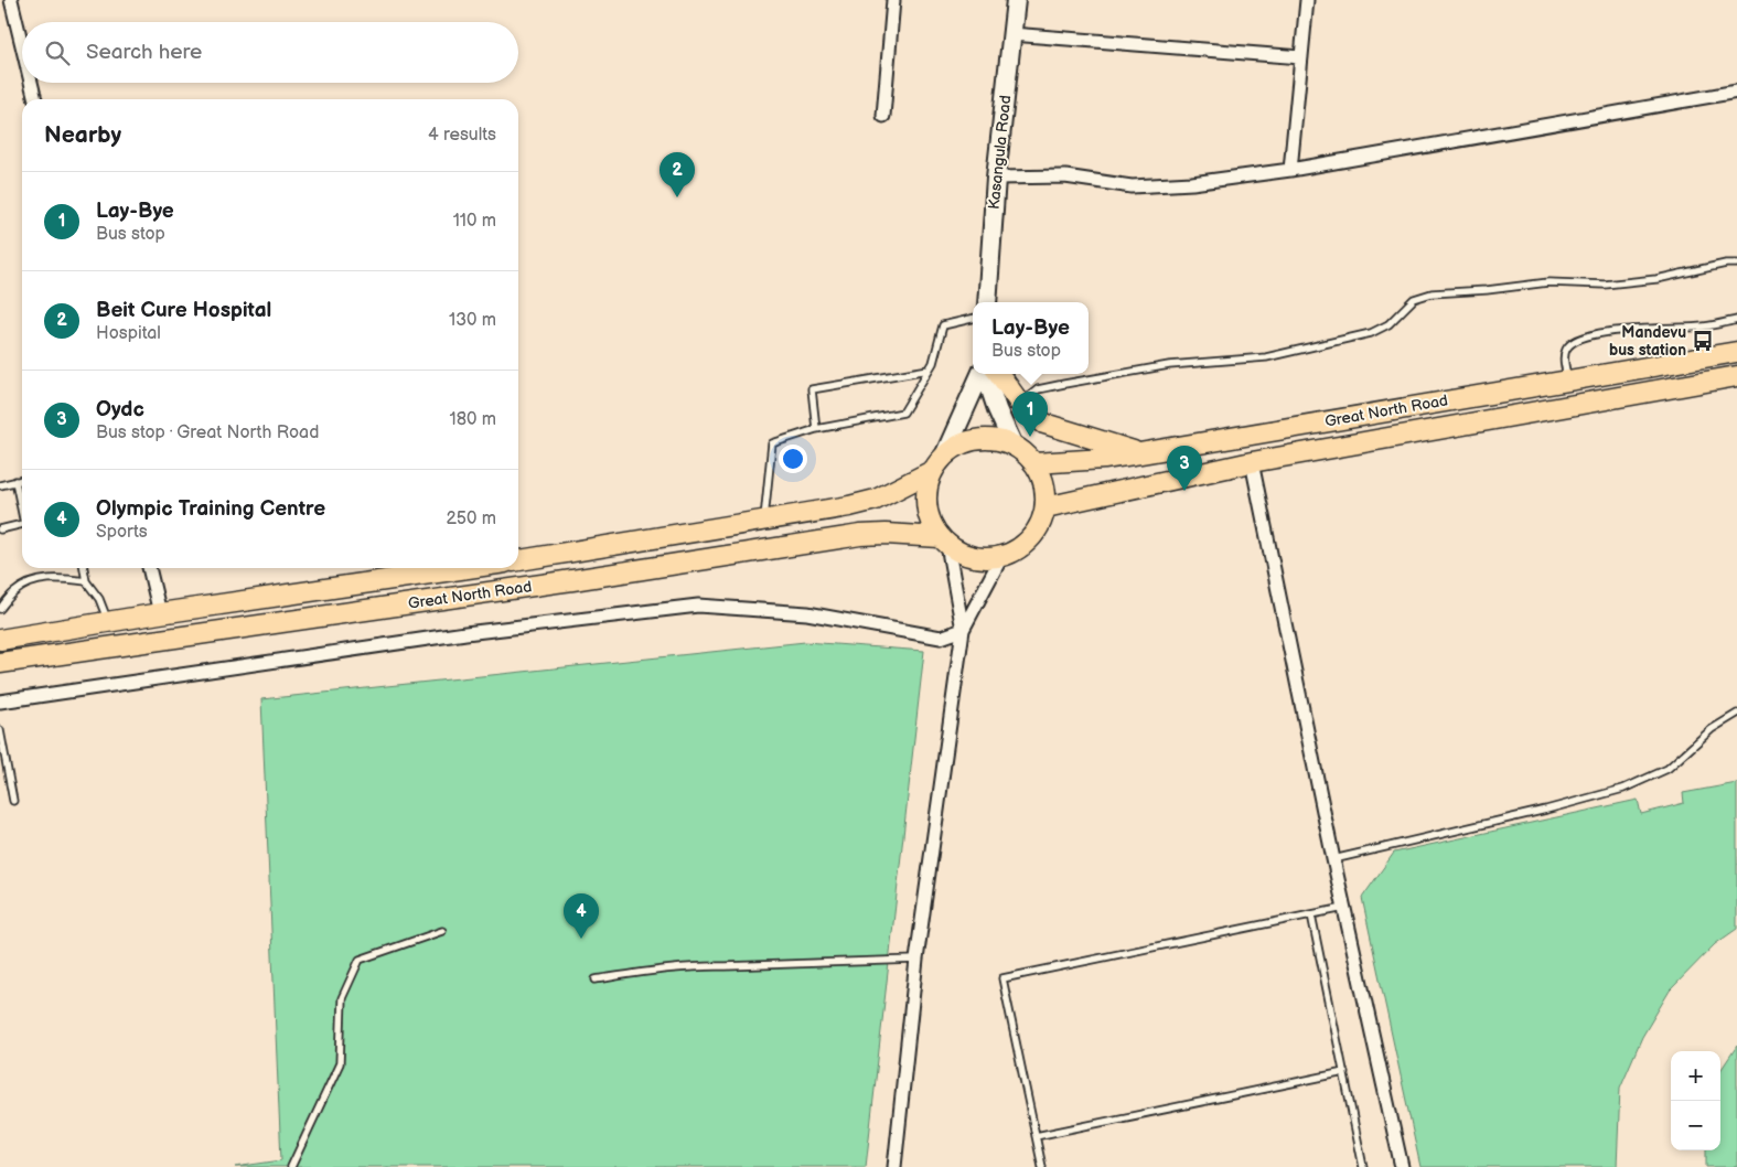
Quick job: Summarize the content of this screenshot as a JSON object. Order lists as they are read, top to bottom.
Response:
{
  "streets": {
    "main road": ["Kasangula Road", "Great North Road"]
  },
  "places": {
    "bus stop": ["Mandevu bus station"]
  },
  "page": {
    "search": "Search here",
    "heading": ["Nearby", "4 results"],
    "pins": [
      "2",
      "1",
      "3",
      "4"
    ],
    "list": [
      {
        "mark": "1",
        "name": "Lay-Bye",
        "note": "Bus stop",
        "value": "110 m"
      },
      {
        "mark": "2",
        "name": "Beit Cure Hospital",
        "note": "Hospital",
        "value": "130 m"
      },
      {
        "mark": "3",
        "name": "Oydc",
        "note": "Bus stop · Great North Road",
        "value": "180 m"
      },
      {
        "mark": "4",
        "name": "Olympic Training Centre",
        "note": "Sports",
        "value": "250 m"
      }
    ],
    "popup": ["Lay-Bye", "Bus stop"],
    "map_buttons": ["+", "−"]
  }
}
